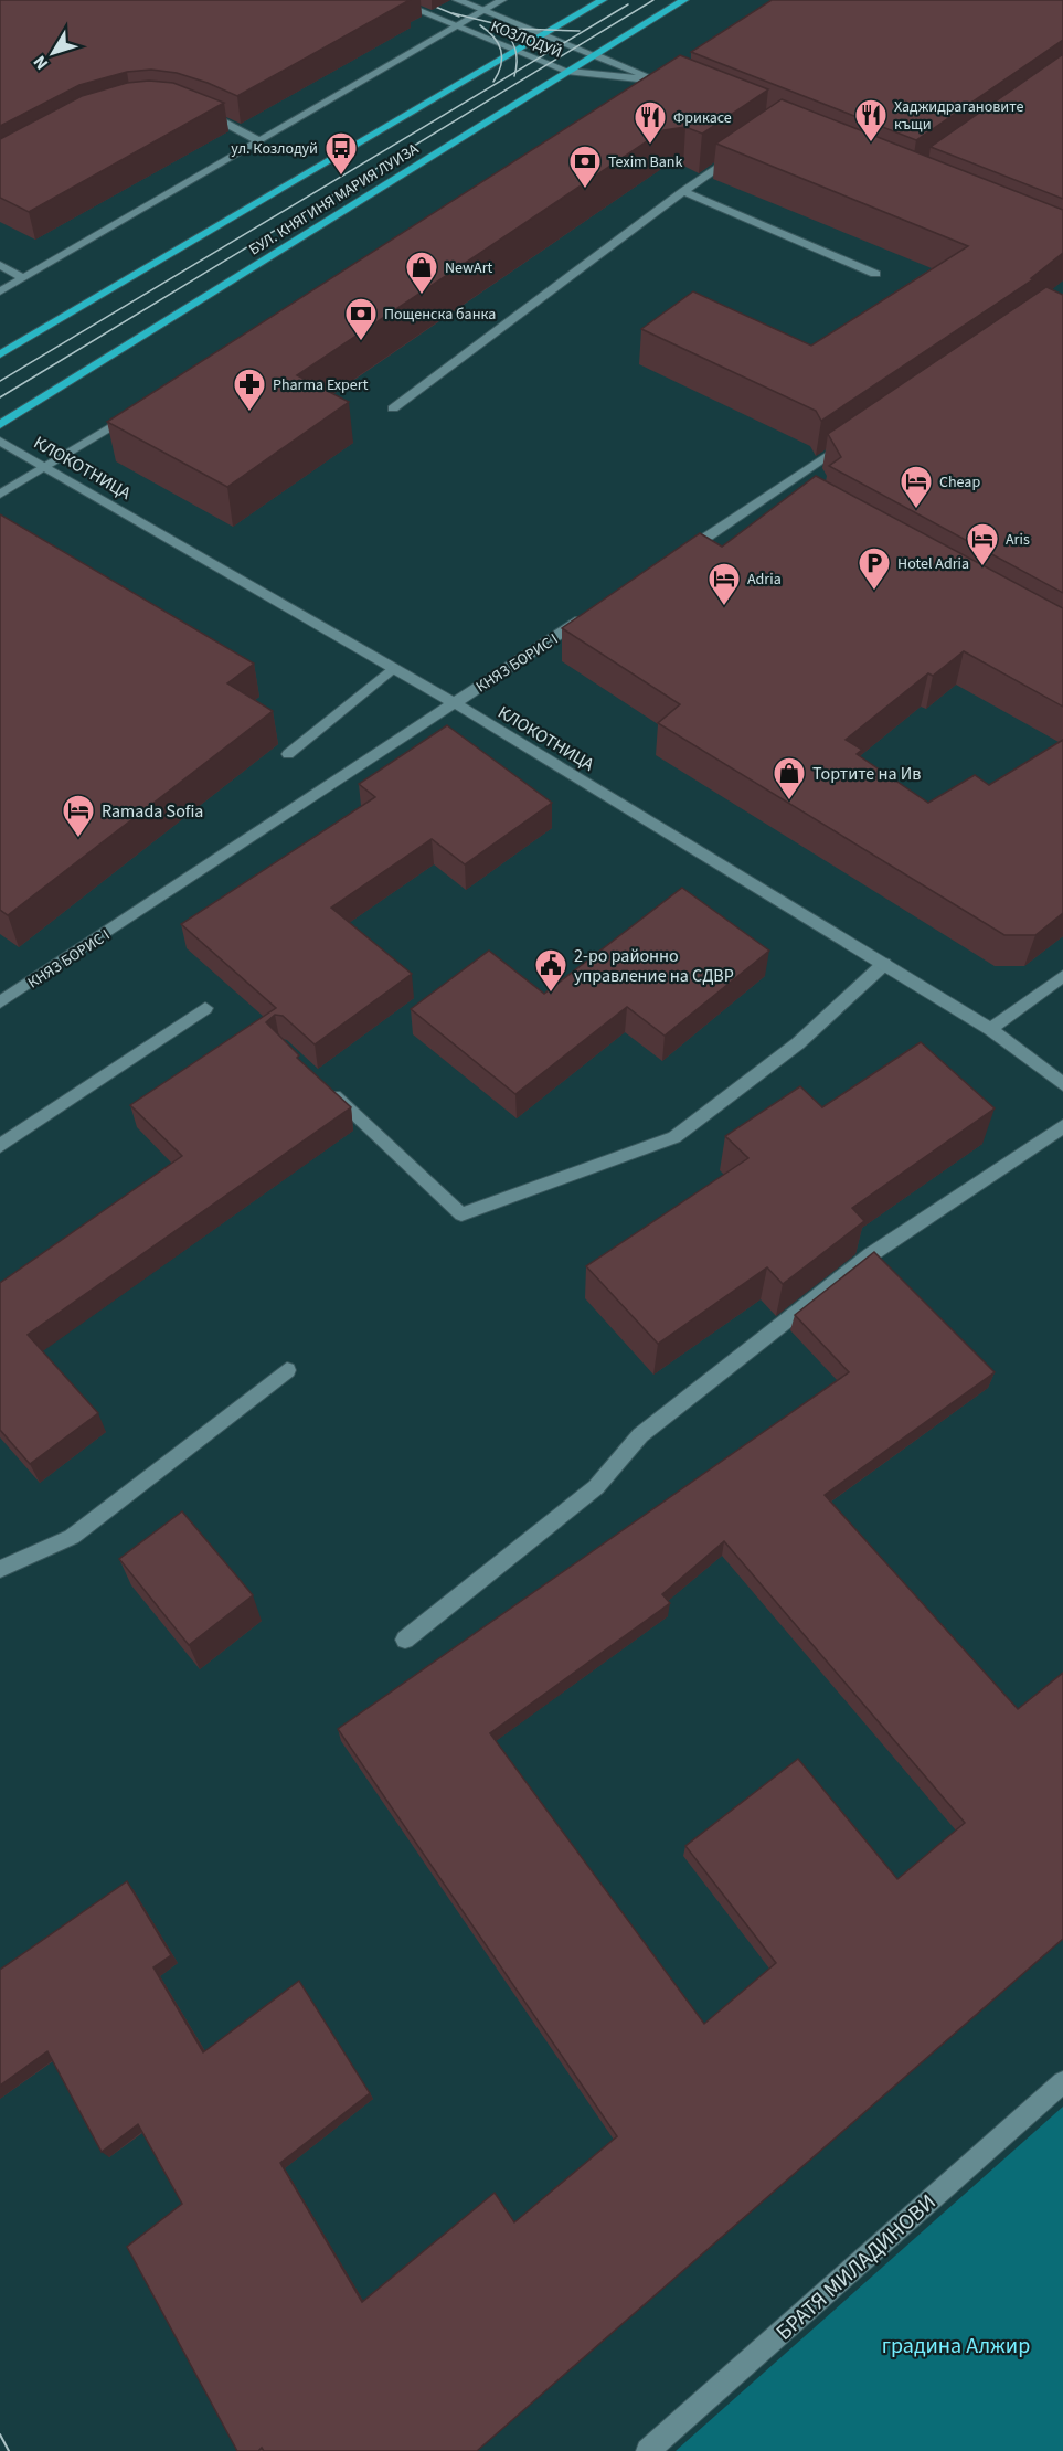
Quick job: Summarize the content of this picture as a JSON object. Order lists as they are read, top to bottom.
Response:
{
  "streets": {
    "main road": ["БУЛ. КНЯГИНЯ МАРИЯ ЛУИЗА"],
    "street": [
      "КОЗЛОДУЙ",
      "КЛОКОТНИЦА",
      "КНЯЗ БОРИС I",
      "БРАТЯ МИЛАДИНОВИ"
    ]
  },
  "crossings": [
    ["КОЗЛОДУЙ", "БУЛ. КНЯГИНЯ МАРИЯ ЛУИЗА"],
    ["КЛОКОТНИЦА", "КНЯЗ БОРИС I"]
  ],
  "parks": ["градина Алжир"],
  "places": {
    "restaurant": ["Хаджидрагановите къщи", "Фрикасе"],
    "bus stop": ["ул. Козлодуй"],
    "bank": ["Texim Bank", "Пощенска банка"],
    "shop": ["NewArt", "Тортите на Ив"],
    "pharmacy": ["Pharma Expert"],
    "hotel": [
      "Cheap",
      "Aris",
      "Adria",
      "Ramada Sofia"
    ],
    "parking": ["Hotel Adria"],
    "public building": ["2-ро районно управление на СДВР"]
  },
  "north": "bottom left"
}
